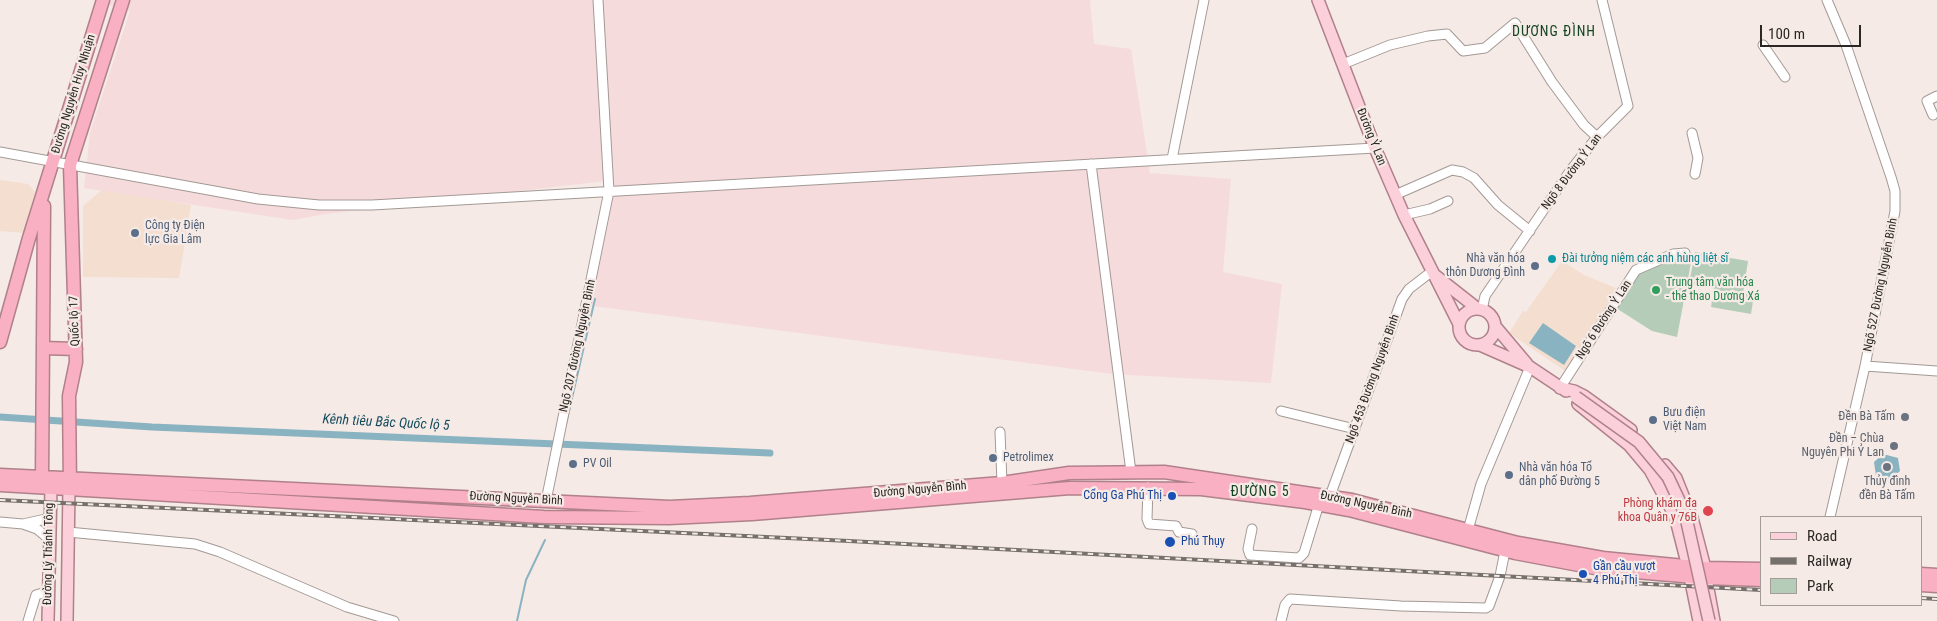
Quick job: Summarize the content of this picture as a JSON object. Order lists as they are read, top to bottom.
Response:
{
  "streets": {
    "highway": ["Đường Nguyễn Huy Nhuận", "Quốc lộ 17", "Đường Nguyễn Bình"],
    "main road": ["Đường Ỷ Lan", "Đường Lý Thánh Tông"],
    "street": [
      "Ngõ 8 Đường Ỷ Lan",
      "Ngõ 527 Đường Nguyễn Bình",
      "Ngõ 6 Đường Ỷ Lan",
      "Ngõ 207 đường Nguyễn Bình",
      "Ngõ 453 Đường Nguyễn Bình"
    ]
  },
  "crossings": [
    ["Đường Nguyễn Huy Nhuận", "Quốc lộ 17"],
    ["Đường Ỷ Lan", "Ngõ 8 Đường Ỷ Lan"],
    ["Đường Ỷ Lan", "Ngõ 453 Đường Nguyễn Bình"],
    ["Quốc lộ 17", "Đường Nguyễn Bình"],
    ["Quốc lộ 17", "Đường Lý Thánh Tông"],
    ["Ngõ 207 đường Nguyễn Bình", "Đường Nguyễn Bình"],
    ["Ngõ 453 Đường Nguyễn Bình", "Đường Nguyễn Bình"],
    ["Đường Nguyễn Bình", "Đường Lý Thánh Tông"]
  ],
  "districts": ["DƯƠNG ĐÌNH", "ĐƯỜNG 5"],
  "water": ["Kênh tiêu Bắc Quốc lộ 5"],
  "places": [
    "Công ty Điện lực Gia Lâm",
    "Đài tưởng niệm các anh hùng liệt sĩ",
    "Nhà văn hóa thôn Dương Đình",
    "Trung tâm văn hóa - thể thao Dương Xá",
    "Đền Bà Tấm",
    "Bưu điện Việt Nam",
    "Đền – Chùa Nguyên Phi Ỷ Lan",
    "Petrolimex",
    "PV Oil",
    "Thủy đình đền Bà Tấm",
    "Nhà văn hóa Tổ dân phố Đường 5",
    "Cổng Ga Phú Thị",
    "Phòng khám đa khoa Quân y 76B",
    "Phú Thụy",
    "Gần cầu vượt 4 Phú Thị"
  ],
  "legend": ["Road", "Railway", "Park"],
  "scale_bar": "100 m"
}
